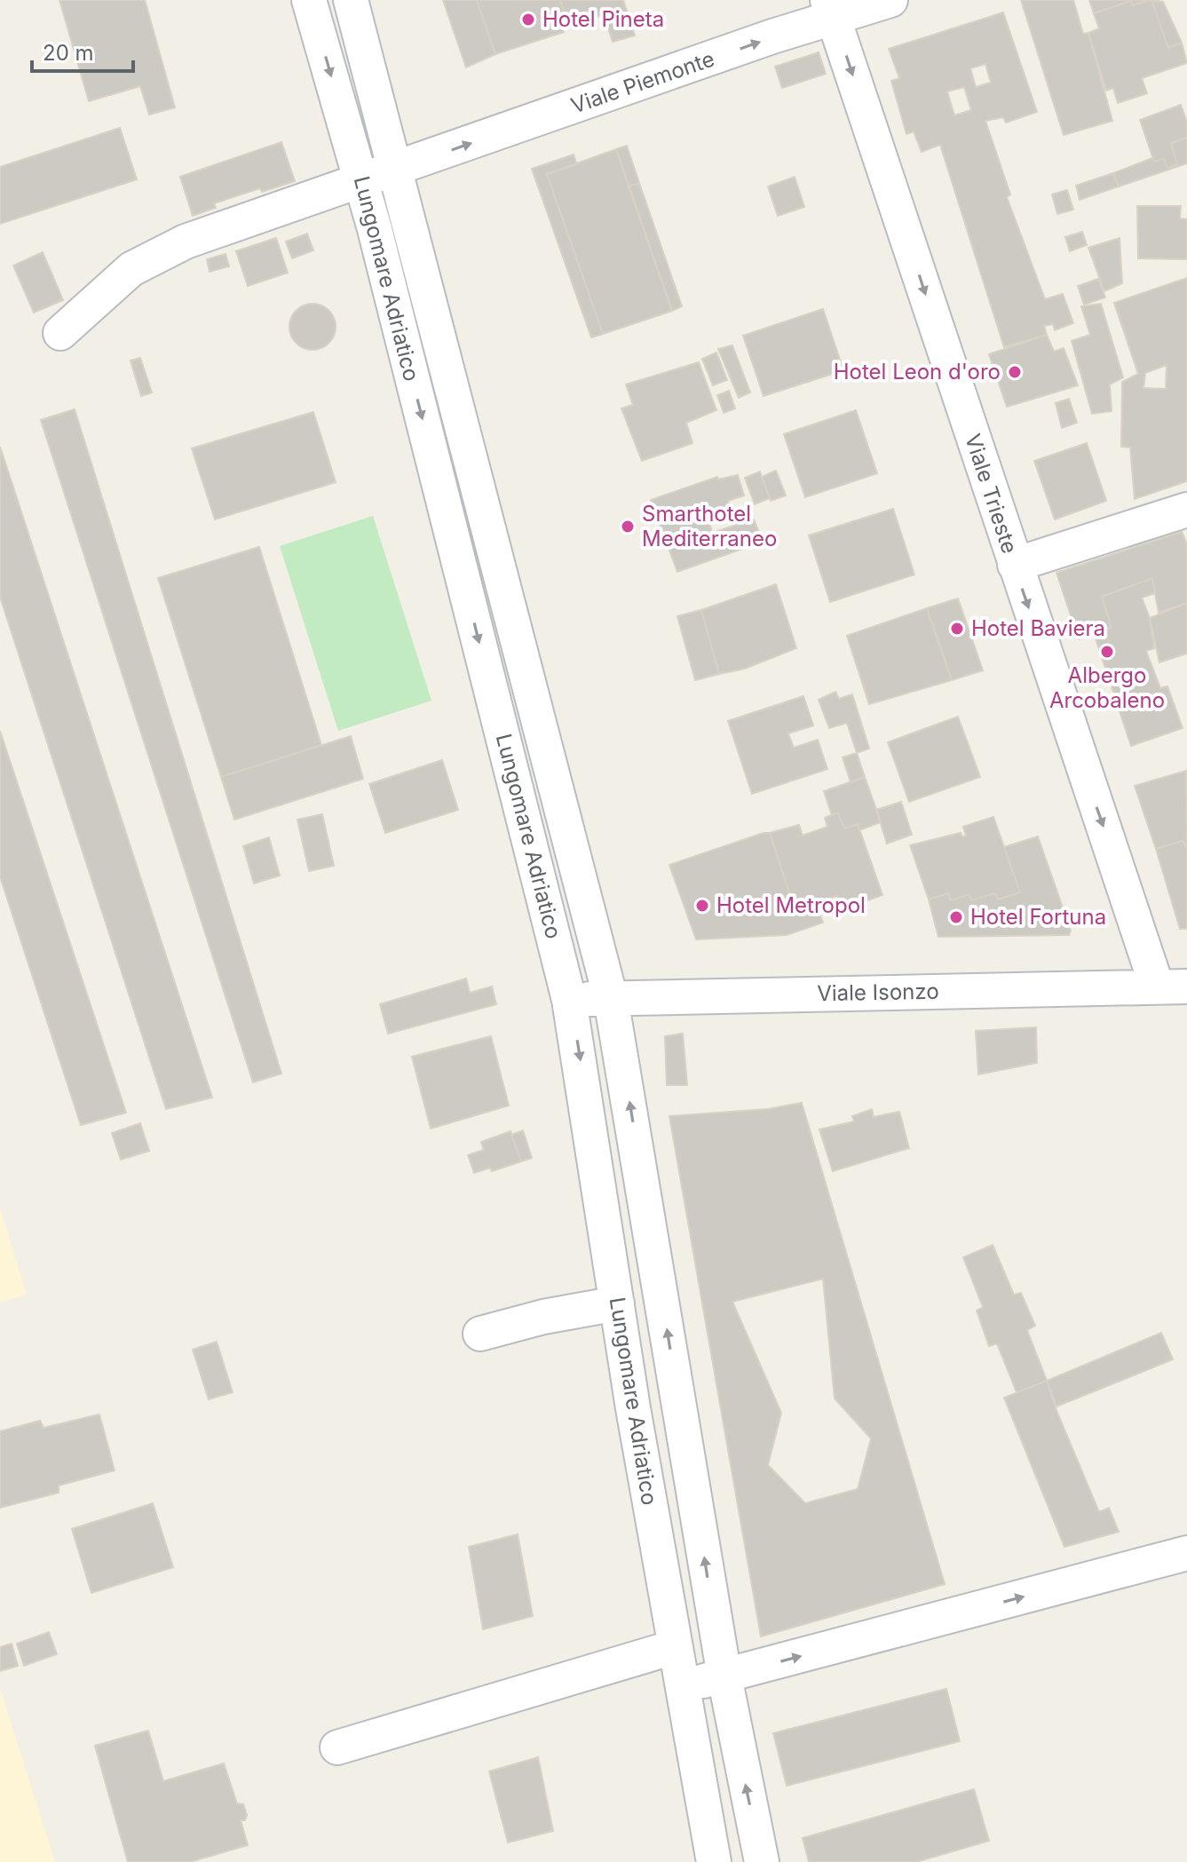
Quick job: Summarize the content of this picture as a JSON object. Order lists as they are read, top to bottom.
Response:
{
  "streets": {
    "street": [
      "Viale Piemonte",
      "Lungomare Adriatico",
      "Viale Trieste",
      "Viale Isonzo"
    ]
  },
  "crossings": [
    ["Viale Piemonte", "Lungomare Adriatico"],
    ["Viale Piemonte", "Viale Trieste"],
    ["Lungomare Adriatico", "Viale Isonzo"],
    ["Viale Trieste", "Viale Isonzo"]
  ],
  "one_way": ["Viale Piemonte", "Viale Trieste"],
  "places": [
    "Hotel Pineta",
    "Hotel Leon d'oro",
    "Smarthotel Mediterraneo",
    "Hotel Baviera",
    "Albergo Arcobaleno",
    "Hotel Metropol",
    "Hotel Fortuna"
  ],
  "scale_bar": "20 m"
}
